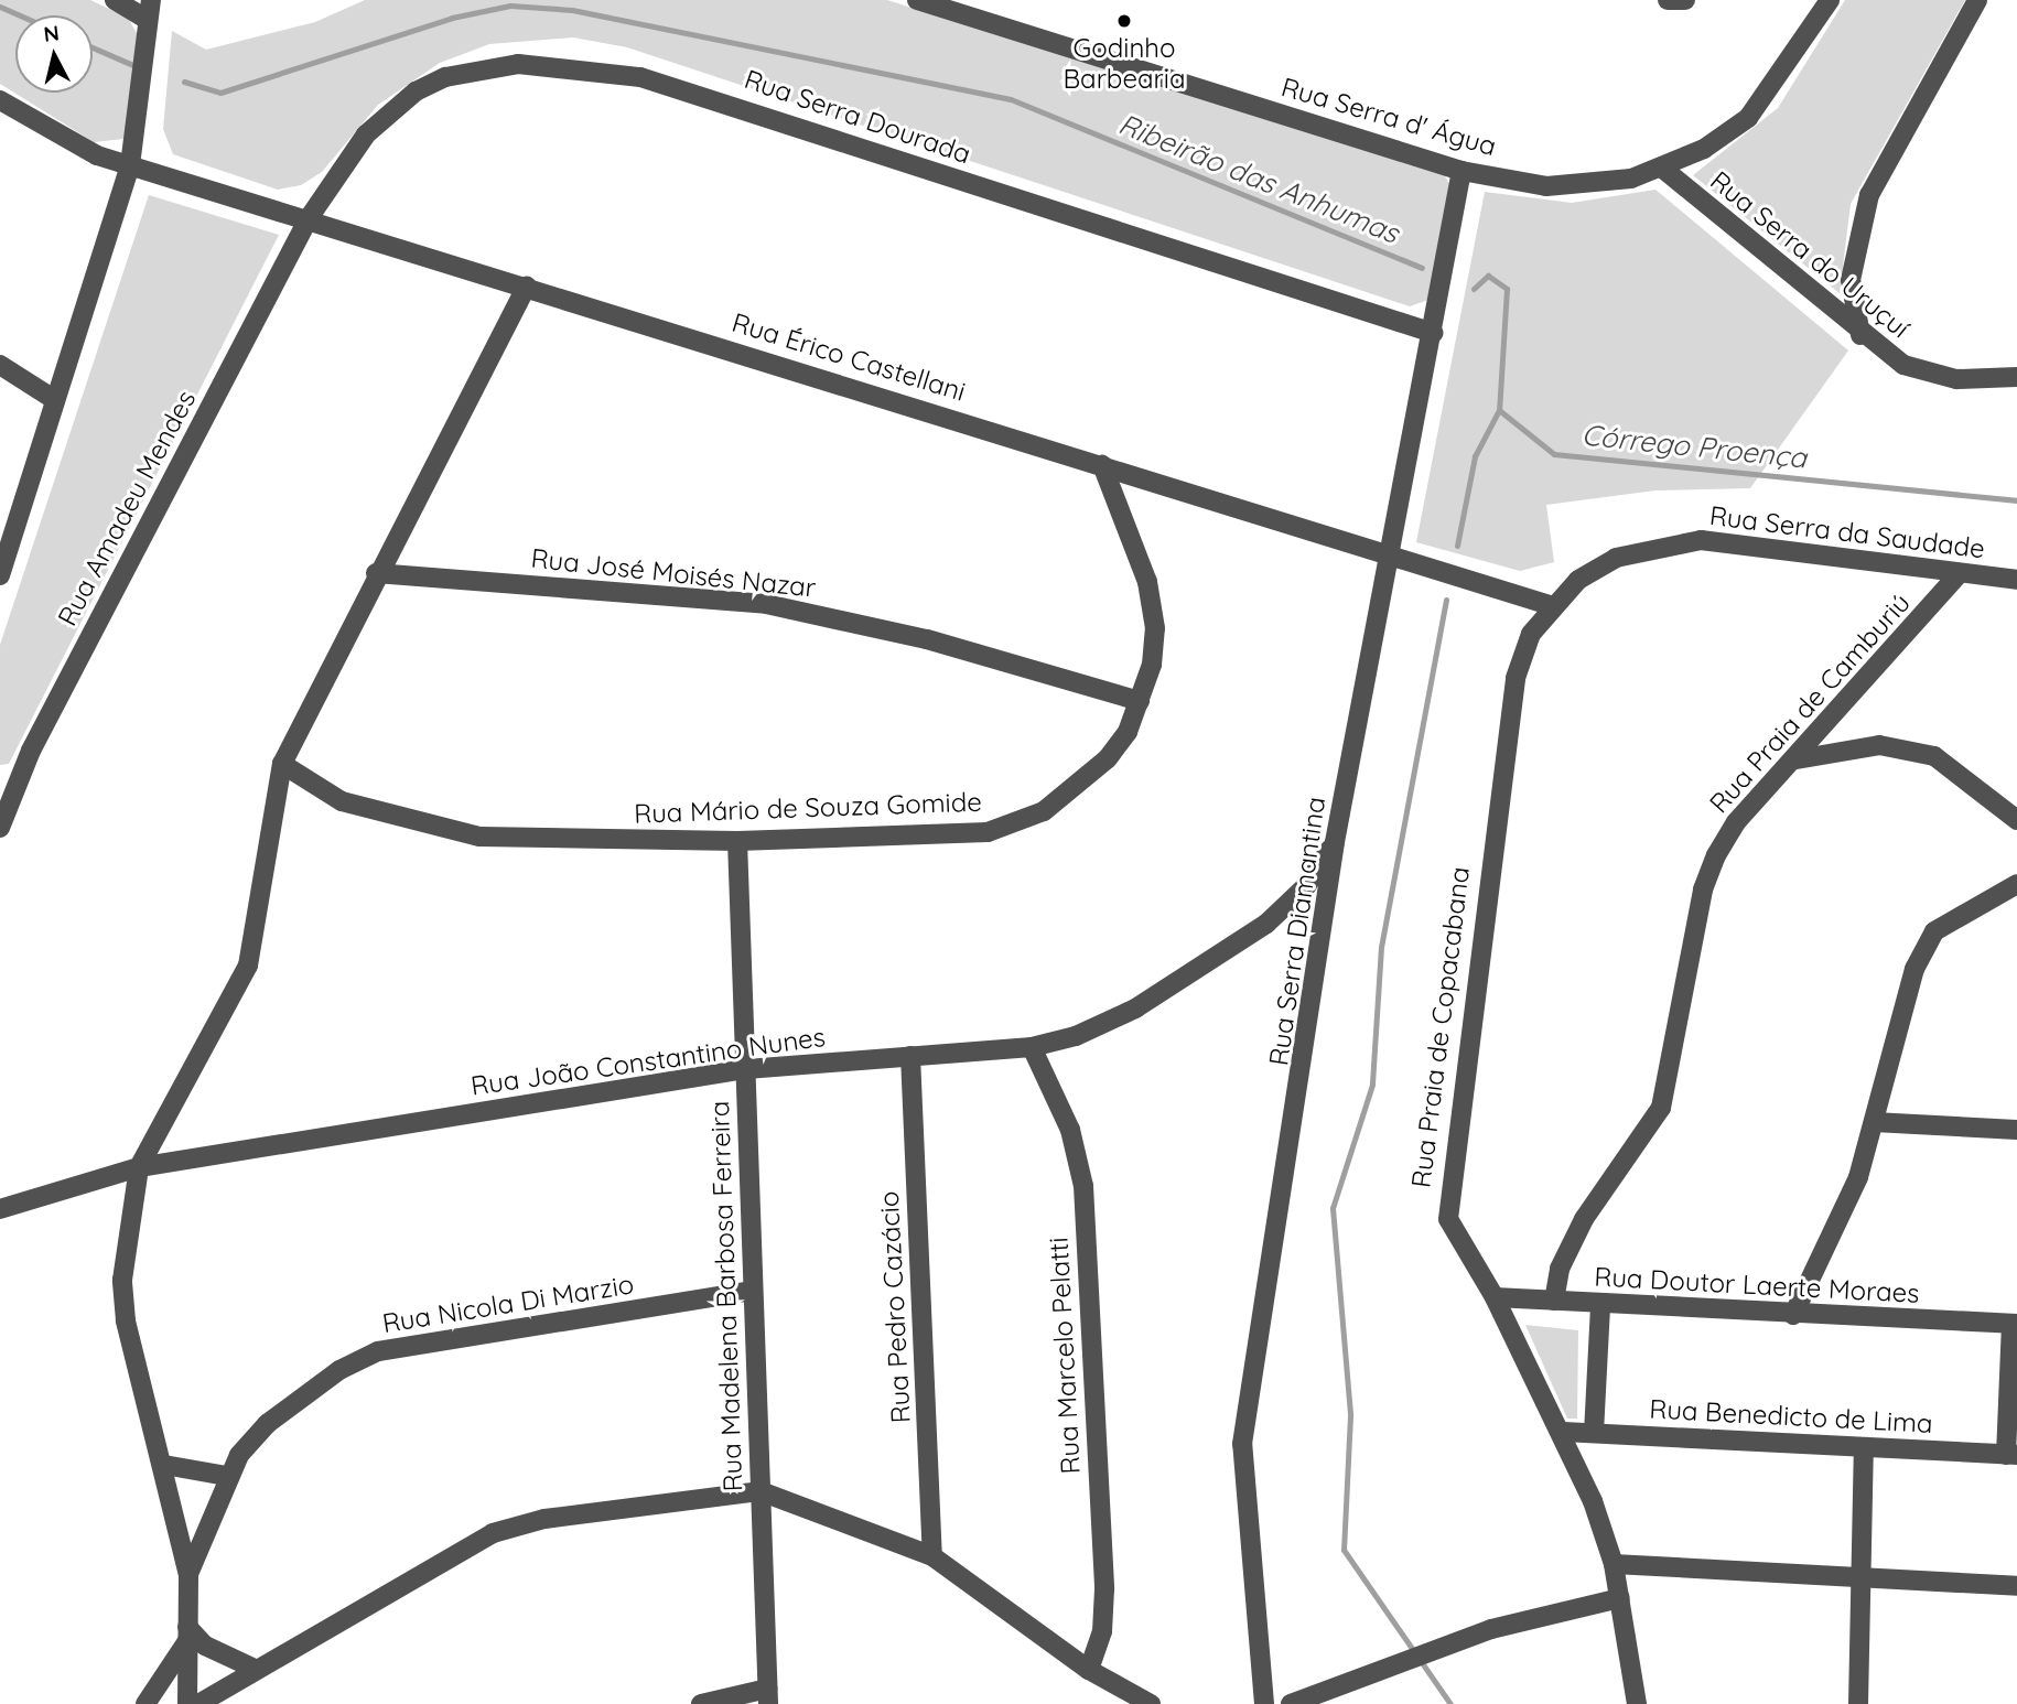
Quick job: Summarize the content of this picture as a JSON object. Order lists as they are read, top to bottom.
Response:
{
  "streets": {
    "street": [
      "Rua Serra Dourada",
      "Rua Serra d' Água",
      "Rua Serra do Uruçuí",
      "Rua Érico Castellani",
      "Rua Amadeu Mendes",
      "Rua Serra da Saudade",
      "Rua José Moisés Nazar",
      "Rua Praia de Camburiú",
      "Rua Mário de Souza Gomide",
      "Rua Serra Diamantina",
      "Rua Praia de Copacabana",
      "Rua João Constantino Nunes",
      "Rua Doutor Laerte Moraes",
      "Rua Madelena Barbosa Ferreira",
      "Rua Nicola Di Marzio",
      "Rua Pedro Cazácio",
      "Rua Marcelo Pelatti",
      "Rua Benedicto de Lima"
    ]
  },
  "crossings": [
    ["Rua Serra Dourada", "Rua Érico Castellani"],
    ["Rua Serra Dourada", "Rua Amadeu Mendes"],
    ["Rua Serra Dourada", "Rua Serra Diamantina"],
    ["Rua Serra d' Água", "Rua Serra do Uruçuí"],
    ["Rua Serra d' Água", "Rua Serra Diamantina"],
    ["Rua Érico Castellani", "Rua Amadeu Mendes"],
    ["Rua Érico Castellani", "Rua Serra da Saudade"],
    ["Rua Érico Castellani", "Rua Mário de Souza Gomide"],
    ["Rua Érico Castellani", "Rua Serra Diamantina"],
    ["Rua Érico Castellani", "Rua Praia de Copacabana"],
    ["Rua Serra da Saudade", "Rua Praia de Camburiú"],
    ["Rua Serra da Saudade", "Rua Praia de Copacabana"],
    ["Rua José Moisés Nazar", "Rua Mário de Souza Gomide"],
    ["Rua Praia de Camburiú", "Rua Doutor Laerte Moraes"],
    ["Rua Mário de Souza Gomide", "Rua Madelena Barbosa Ferreira"],
    ["Rua Serra Diamantina", "Rua João Constantino Nunes"],
    ["Rua Praia de Copacabana", "Rua Doutor Laerte Moraes"],
    ["Rua Praia de Copacabana", "Rua Benedicto de Lima"],
    ["Rua João Constantino Nunes", "Rua Madelena Barbosa Ferreira"],
    ["Rua João Constantino Nunes", "Rua Pedro Cazácio"],
    ["Rua João Constantino Nunes", "Rua Marcelo Pelatti"],
    ["Rua Madelena Barbosa Ferreira", "Rua Nicola Di Marzio"]
  ],
  "water": ["Ribeirão das Anhumas", "Córrego Proença"],
  "places": ["Godinho Barbearia"],
  "north": "top"
}
